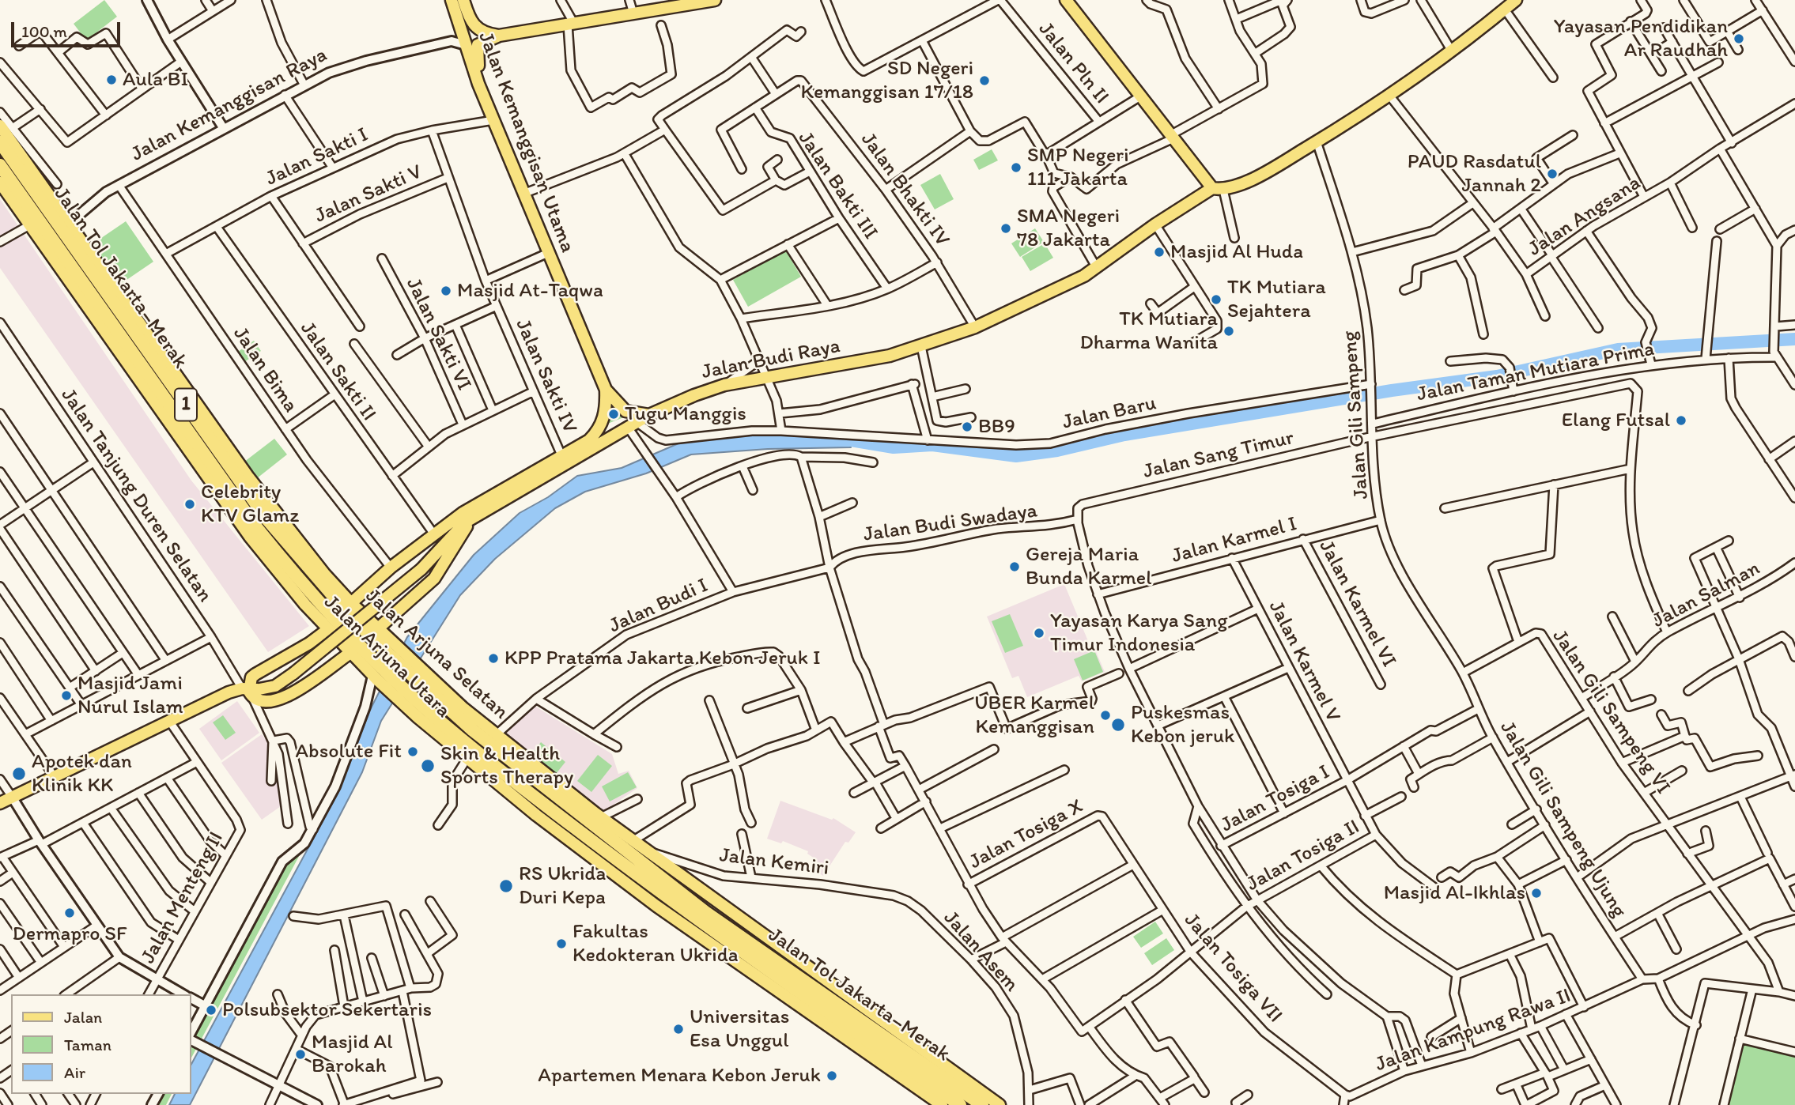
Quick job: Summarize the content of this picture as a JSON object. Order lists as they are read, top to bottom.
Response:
{
  "streets": {
    "highway": ["Jalan Tol Jakarta–Merak", "1"],
    "main road": [
      "Jalan Kemanggisan Utama",
      "Jalan Budi Raya",
      "Jalan Arjuna Selatan",
      "Jalan Arjuna Utara"
    ],
    "street": [
      "Jalan Pln II",
      "Jalan Kemanggisan Raya",
      "Jalan Sakti I",
      "Jalan Bakti III",
      "Jalan Bhakti IV",
      "Jalan Sakti V",
      "Jalan Angsana",
      "Jalan Sakti VI",
      "Jalan Bima",
      "Jalan Sakti II",
      "Jalan Taman Mutiara Prima",
      "Jalan Sakti IV",
      "Jalan Baru",
      "Jalan Gili Sampeng",
      "Jalan Sang Timur",
      "Jalan Tanjung Duren Selatan",
      "Jalan Budi Swadaya",
      "Jalan Karmel I",
      "Jalan Salman",
      "Jalan Karmel VI",
      "Jalan Budi I",
      "Jalan Karmel V",
      "Jalan Gili Sampeng VI",
      "Jalan Tosiga I",
      "Jalan Gili Sampeng Ujung",
      "Jalan Tosiga X",
      "Jalan Tosiga II",
      "Jalan Kemiri",
      "Jalan Menteng II",
      "Jalan Asem",
      "Jalan Tosiga VII",
      "Jalan Kampung Rawa II"
    ]
  },
  "crossings": [
    ["Jalan Kemanggisan Raya", "Jalan Kemanggisan Utama"],
    ["Jalan Kemanggisan Raya", "Jalan Bima"],
    ["Jalan Kemanggisan Raya", "Jalan Arjuna Selatan"],
    ["Jalan Kemanggisan Utama", "Jalan Sakti I"],
    ["Jalan Kemanggisan Utama", "Jalan Budi Raya"],
    ["Jalan Sakti I", "Jalan Bima"],
    ["Jalan Sakti I", "Jalan Sakti II"],
    ["Jalan Sakti I", "Jalan Sakti IV"],
    ["Jalan Bhakti IV", "Jalan Budi Raya"],
    ["Jalan Sakti V", "Jalan Sakti IV"],
    ["Jalan Tol Jakarta–Merak", "Jalan Arjuna Selatan"],
    ["Jalan Tol Jakarta–Merak", "Jalan Arjuna Utara"],
    ["Jalan Budi Raya", "Jalan Bima"],
    ["Jalan Budi Raya", "Jalan Sakti II"],
    ["Jalan Budi Raya", "Jalan Sakti IV"],
    ["Jalan Budi Raya", "Jalan Baru"],
    ["Jalan Budi Raya", "Jalan Arjuna Selatan"],
    ["Jalan Taman Mutiara Prima", "Jalan Gili Sampeng"],
    ["Jalan Baru", "Jalan Gili Sampeng"],
    ["Jalan Gili Sampeng", "Jalan Sang Timur"],
    ["Jalan Gili Sampeng", "Jalan Karmel I"],
    ["Jalan Gili Sampeng", "Jalan Gili Sampeng VI"],
    ["Jalan Gili Sampeng", "Jalan Gili Sampeng Ujung"],
    ["Jalan Sang Timur", "Jalan Budi Swadaya"],
    ["Jalan Budi Swadaya", "Jalan Budi I"],
    ["Jalan Karmel I", "Jalan Karmel VI"],
    ["Jalan Karmel I", "Jalan Karmel V"],
    ["Jalan Salman", "Jalan Gili Sampeng VI"],
    ["Jalan Budi I", "Jalan Arjuna Selatan"],
    ["Jalan Arjuna Selatan", "Jalan Kemiri"],
    ["Jalan Karmel V", "Jalan Tosiga I"],
    ["Jalan Karmel V", "Jalan Tosiga II"],
    ["Jalan Gili Sampeng VI", "Jalan Gili Sampeng Ujung"],
    ["Jalan Tosiga I", "Jalan Gili Sampeng Ujung"],
    ["Jalan Gili Sampeng Ujung", "Jalan Kampung Rawa II"],
    ["Jalan Tosiga X", "Jalan Tosiga VII"],
    ["Jalan Tosiga II", "Jalan Tosiga VII"],
    ["Jalan Kemiri", "Jalan Asem"],
    ["Jalan Tosiga VII", "Jalan Kampung Rawa II"]
  ],
  "places": [
    "Yayasan Pendidikan Ar Raudhah",
    "Aula BI",
    "SD Negeri Kemanggisan 17/18",
    "SMP Negeri 111 Jakarta",
    "PAUD Rasdatul Jannah 2",
    "SMA Negeri 78 Jakarta",
    "Masjid Al Huda",
    "Masjid At-Taqwa",
    "TK Mutiara Sejahtera",
    "TK Mutiara Dharma Wanita",
    "Tugu Manggis",
    "Elang Futsal",
    "BB9",
    "Celebrity KTV Glamz",
    "Gereja Maria Bunda Karmel",
    "Yayasan Karya Sang Timur Indonesia",
    "KPP Pratama Jakarta Kebon Jeruk I",
    "Masjid Jami Nurul Islam",
    "UBER Karmel Kemanggisan",
    "Puskesmas Kebon jeruk",
    "Absolute Fit",
    "Skin & Health Sports Therapy",
    "Apotek dan Klinik KK",
    "RS Ukrida Duri Kepa",
    "Masjid Al-Ikhlas",
    "Dermapro SF",
    "Fakultas Kedokteran Ukrida",
    "Polsubsektor Sekertaris",
    "Universitas Esa Unggul",
    "Masjid Al Barokah",
    "Apartemen Menara Kebon Jeruk"
  ],
  "legend": ["Jalan", "Taman", "Air"],
  "scale_bar": "100 m"
}
